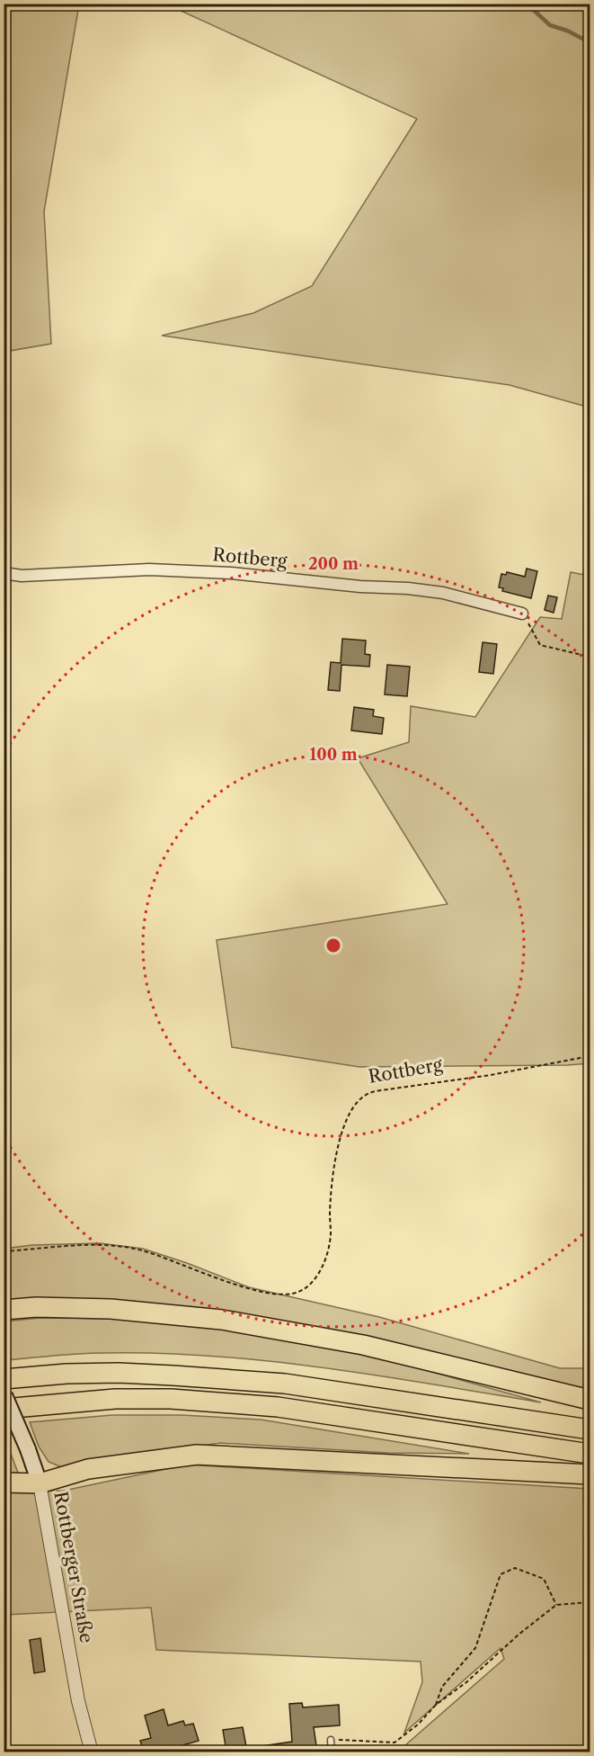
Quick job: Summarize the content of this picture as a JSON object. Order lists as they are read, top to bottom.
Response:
{
  "streets": {
    "main road": ["Rottberger Straße"],
    "street": ["Rottberg"]
  },
  "rings": ["200 m", "100 m"]
}
